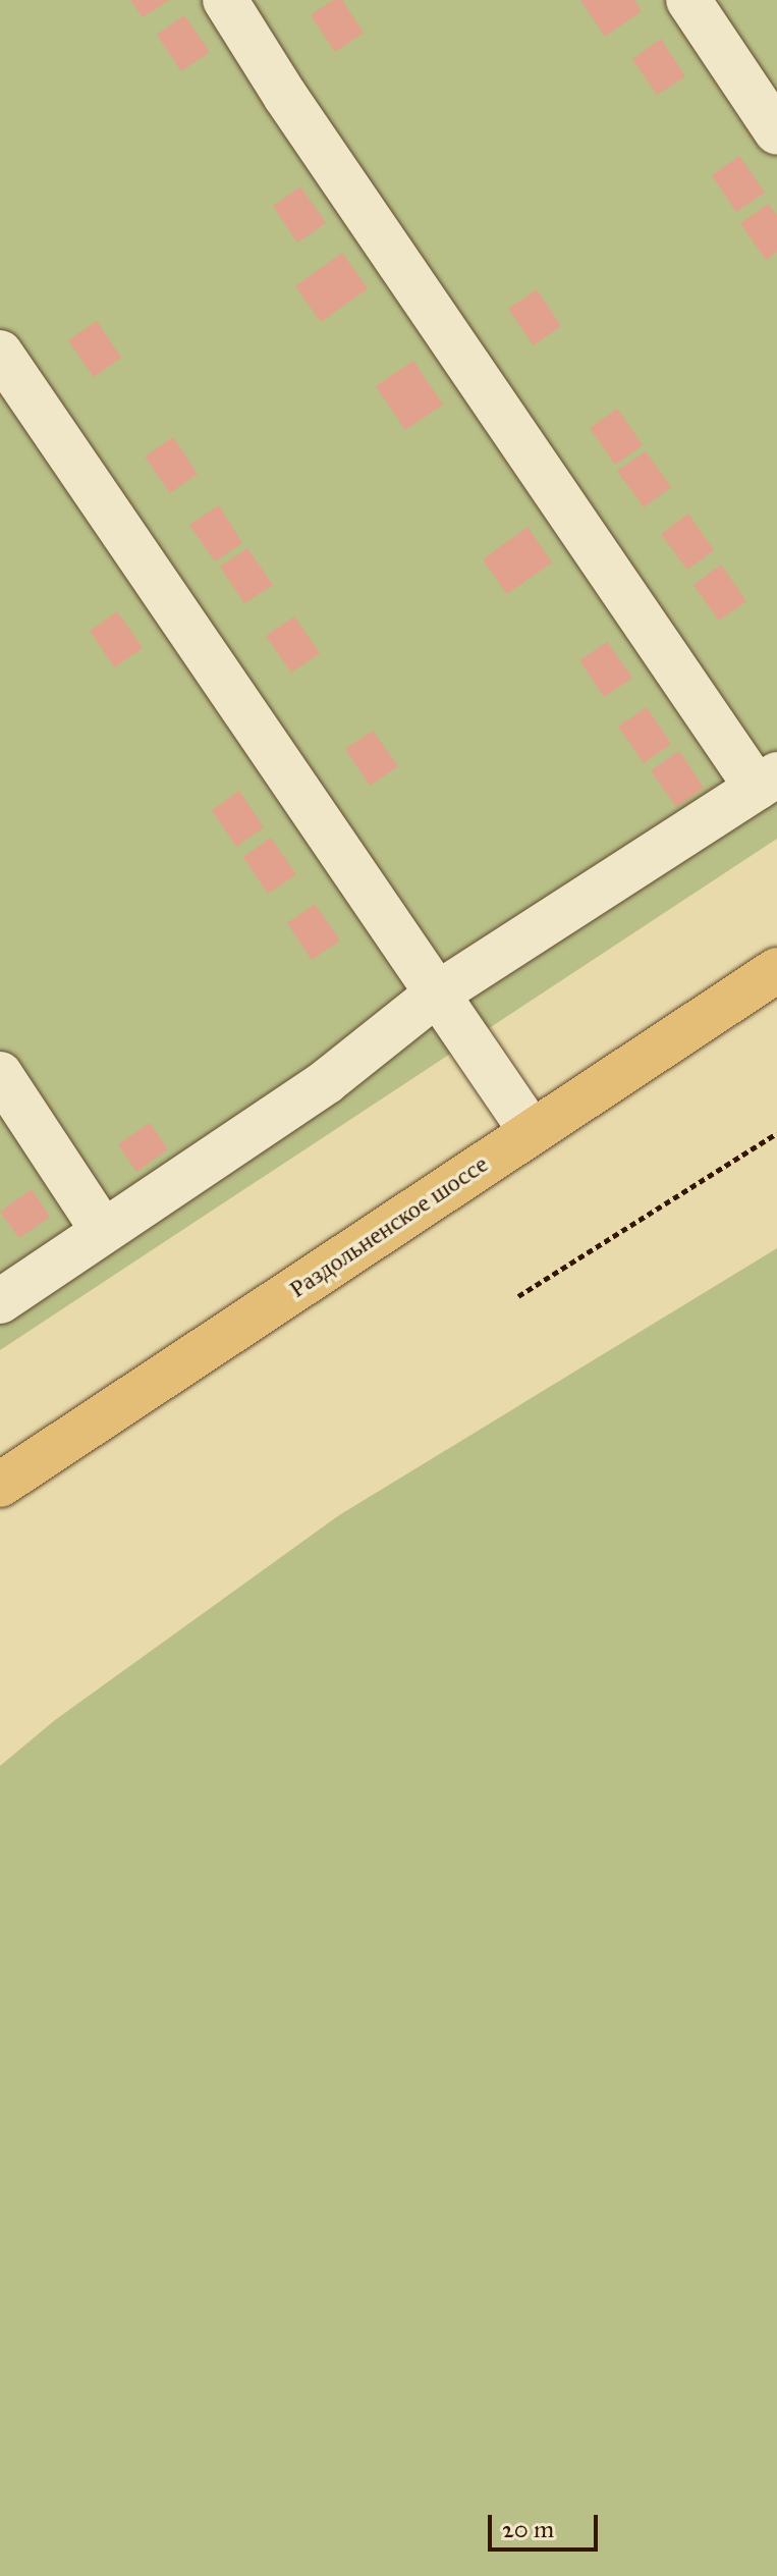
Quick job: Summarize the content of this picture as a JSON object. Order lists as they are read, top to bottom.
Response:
{
  "streets": {
    "main road": ["Раздольненское шоссе"]
  },
  "scale_bar": "20 m"
}
